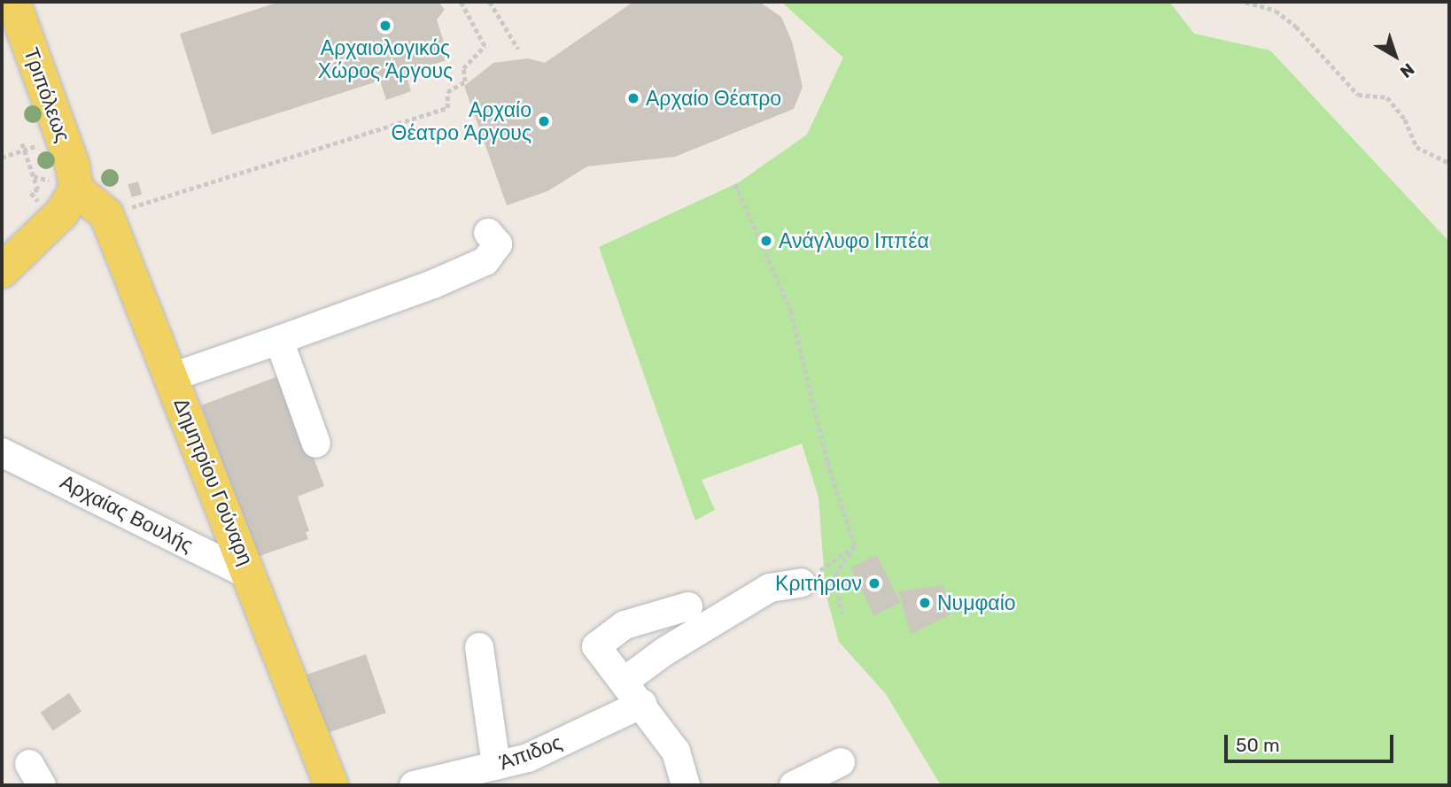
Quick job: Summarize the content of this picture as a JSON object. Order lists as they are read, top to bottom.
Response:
{
  "streets": {
    "main road": ["Τριπόλεως", "Δημητρίου Γούναρη"],
    "street": ["Αρχαίας Βουλής", "Άπιδος"]
  },
  "crossings": [
    ["Τριπόλεως", "Δημητρίου Γούναρη"],
    ["Δημητρίου Γούναρη", "Αρχαίας Βουλής"]
  ],
  "places": [
    "Αρχαιολογικός Χώρος Άργους",
    "Αρχαίο Θέατρο",
    "Αρχαίο Θέατρο Άργους",
    "Ανάγλυφο Ιππέα",
    "Κριτήριον",
    "Νυμφαίο"
  ],
  "scale_bar": "50 m",
  "north": "bottom right"
}
